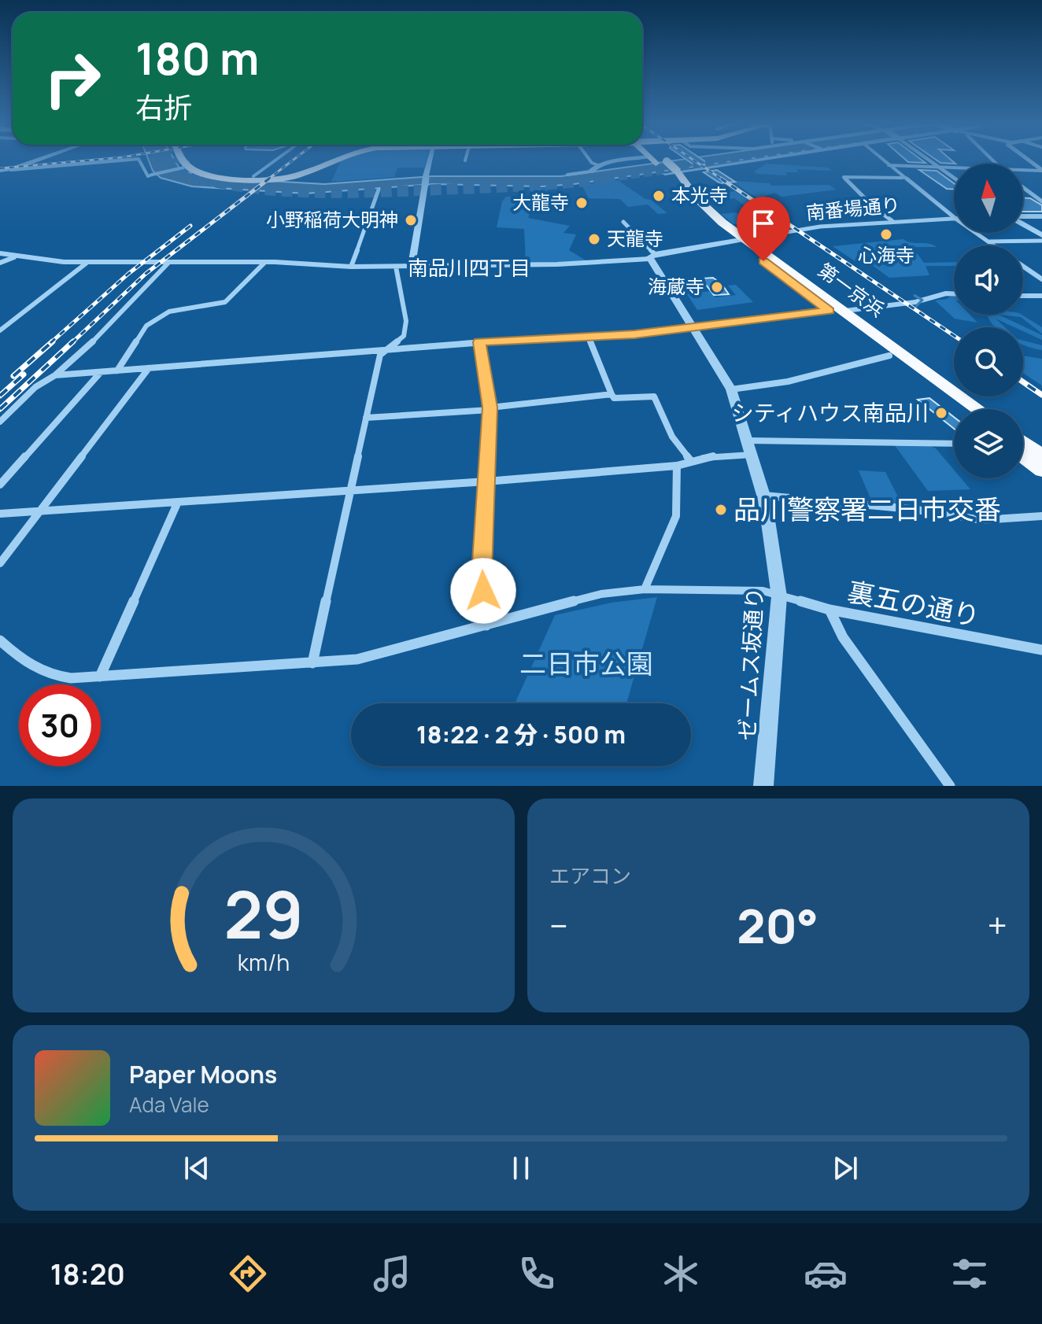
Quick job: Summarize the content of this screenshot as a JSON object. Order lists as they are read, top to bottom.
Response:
{
  "streets": {
    "highway": ["第一京浜"],
    "street": ["南番場通り", "裏五の通り", "ゼームス坂通り"]
  },
  "crossings": [
    ["南番場通り", "第一京浜"],
    ["裏五の通り", "ゼームス坂通り"]
  ],
  "districts": ["南品川四丁目"],
  "parks": ["二日市公園"],
  "places": [
    "本光寺",
    "大龍寺",
    "小野稲荷大明神",
    "心海寺",
    "天龍寺",
    "海蔵寺",
    "シティハウス南品川",
    "品川警察署二日市交番"
  ],
  "north": "top",
  "page": {
    "turn": ["180 m", "右折"],
    "limit": "30",
    "trip": "18:22 · 2 分 · 500 m",
    "tile": "エアコン",
    "heat": ["−", "20°", "+"],
    "song": ["Paper Moons", "Ada Vale"],
    "tabs": "18:20",
    "gauge": ["29", "km/h"]
  }
}
